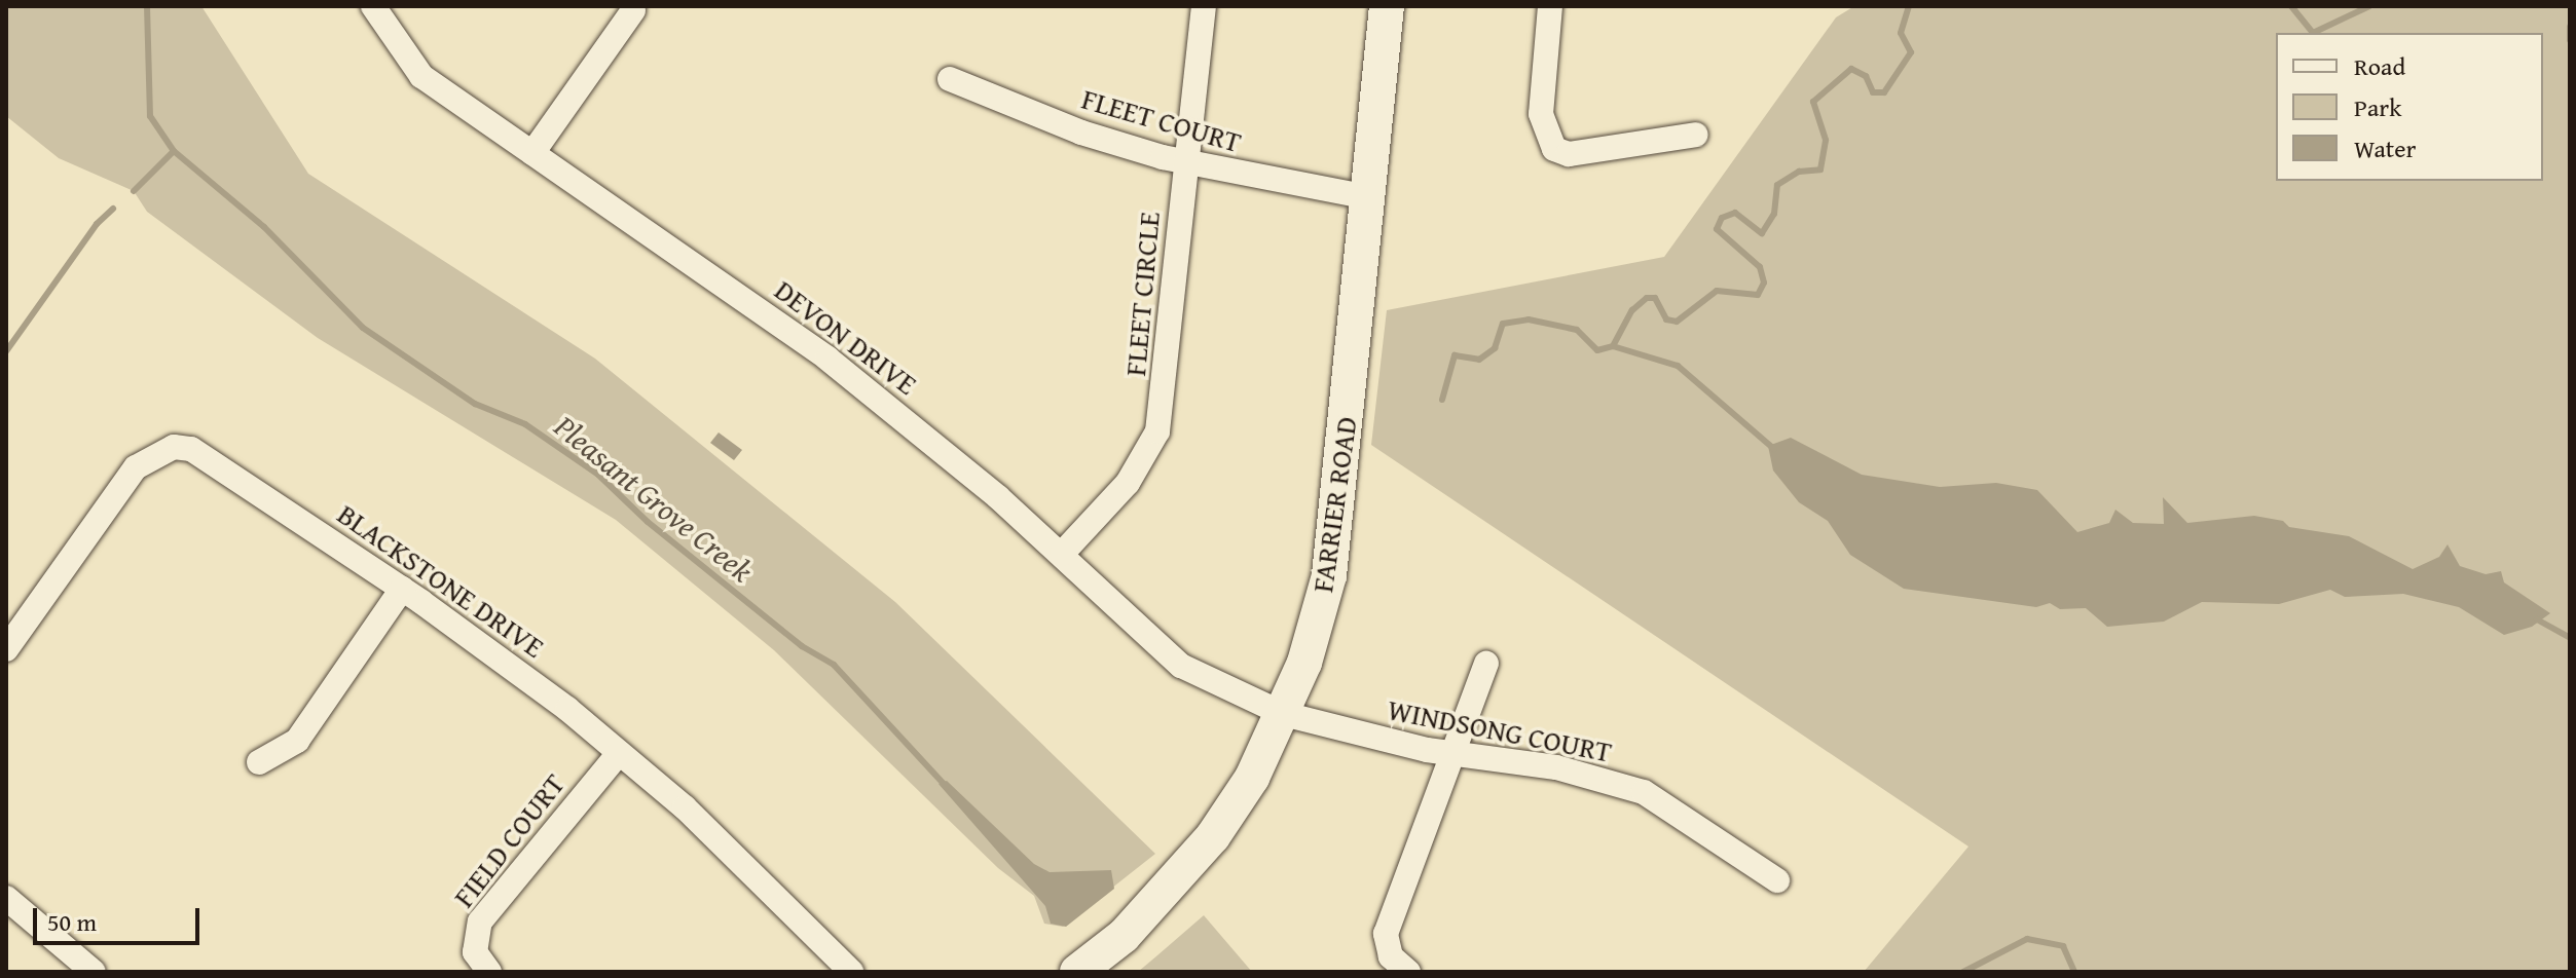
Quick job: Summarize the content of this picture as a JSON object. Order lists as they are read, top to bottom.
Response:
{
  "streets": {
    "street": [
      "FLEET COURT",
      "FLEET CIRCLE",
      "DEVON DRIVE",
      "FARRIER ROAD",
      "BLACKSTONE DRIVE",
      "WINDSONG COURT",
      "FIELD COURT"
    ]
  },
  "crossings": [
    ["FLEET COURT", "FLEET CIRCLE"],
    ["FLEET COURT", "FARRIER ROAD"],
    ["FLEET CIRCLE", "DEVON DRIVE"],
    ["DEVON DRIVE", "FARRIER ROAD"],
    ["DEVON DRIVE", "WINDSONG COURT"],
    ["FARRIER ROAD", "WINDSONG COURT"],
    ["BLACKSTONE DRIVE", "FIELD COURT"]
  ],
  "water": ["Pleasant Grove Creek"],
  "legend": ["Road", "Park", "Water"],
  "scale_bar": "50 m"
}
